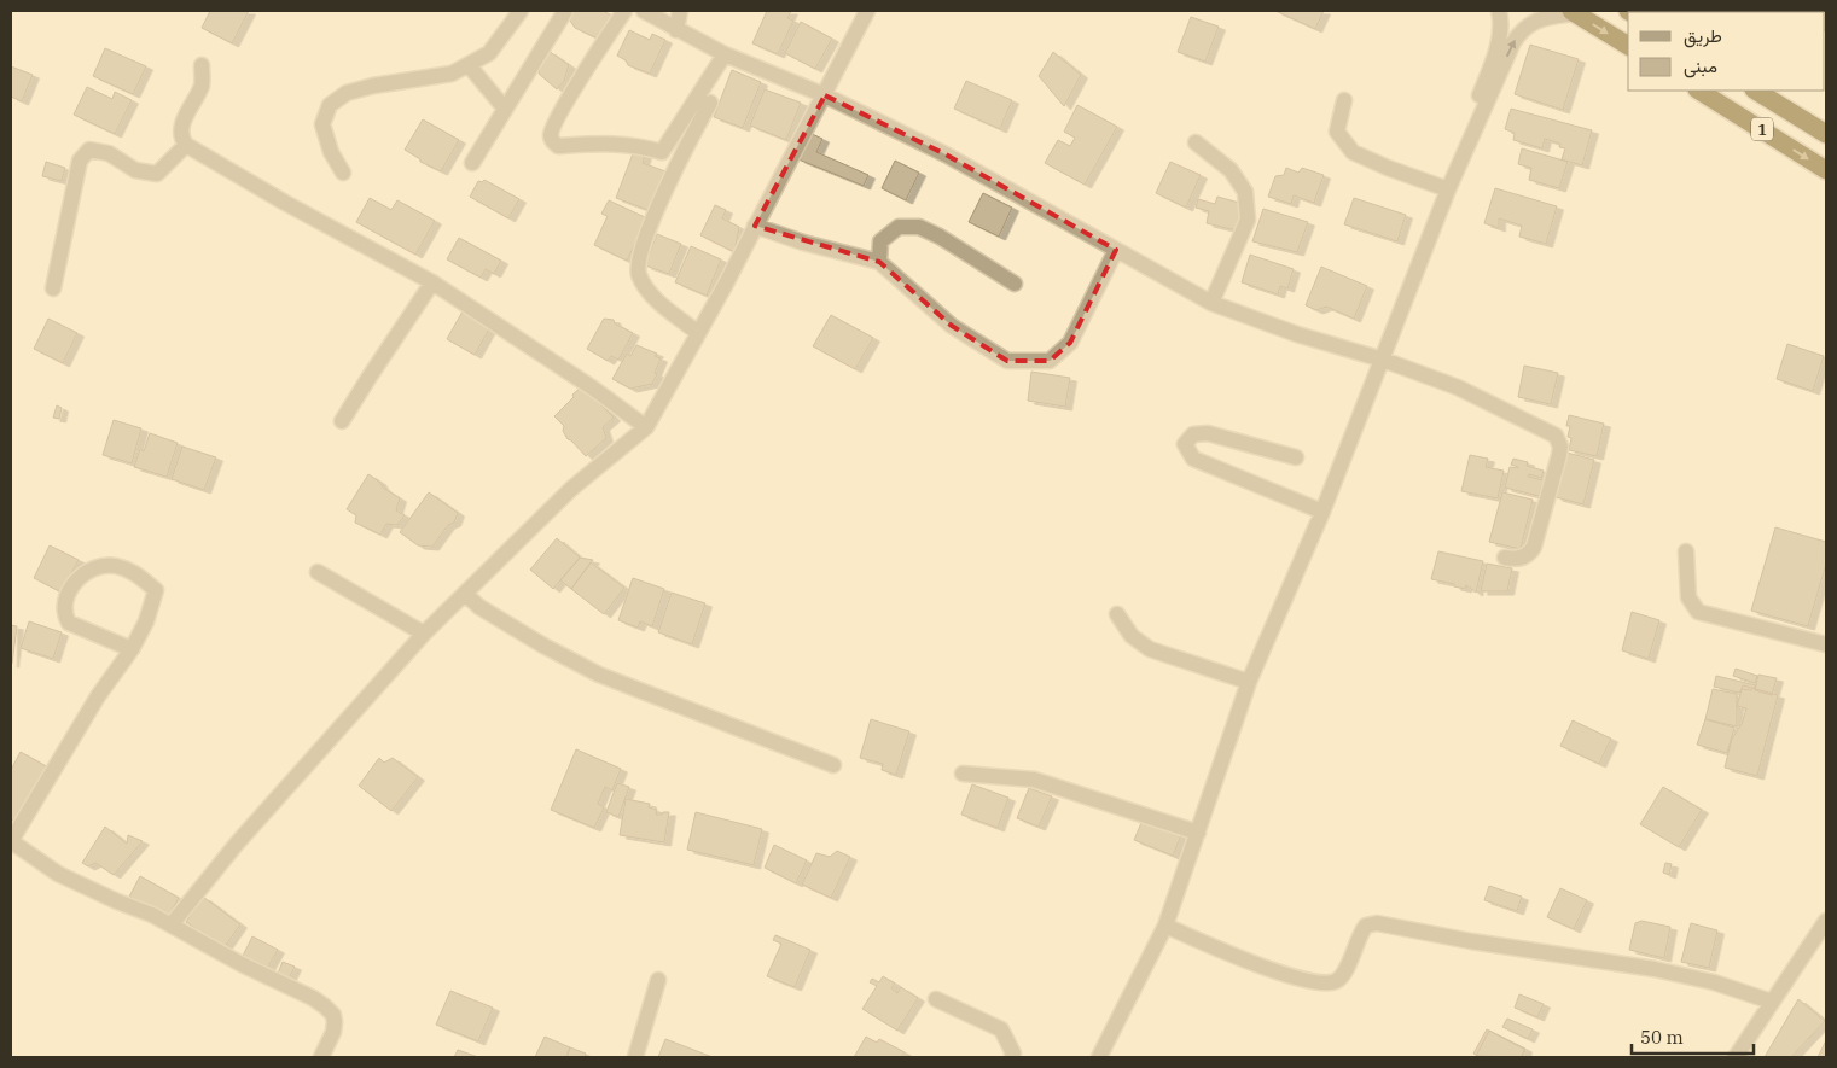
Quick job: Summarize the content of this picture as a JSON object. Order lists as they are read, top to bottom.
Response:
{
  "streets": {
    "highway": ["1"]
  },
  "legend": ["طريق", "مبنى"],
  "scale_bar": "50 m"
}
